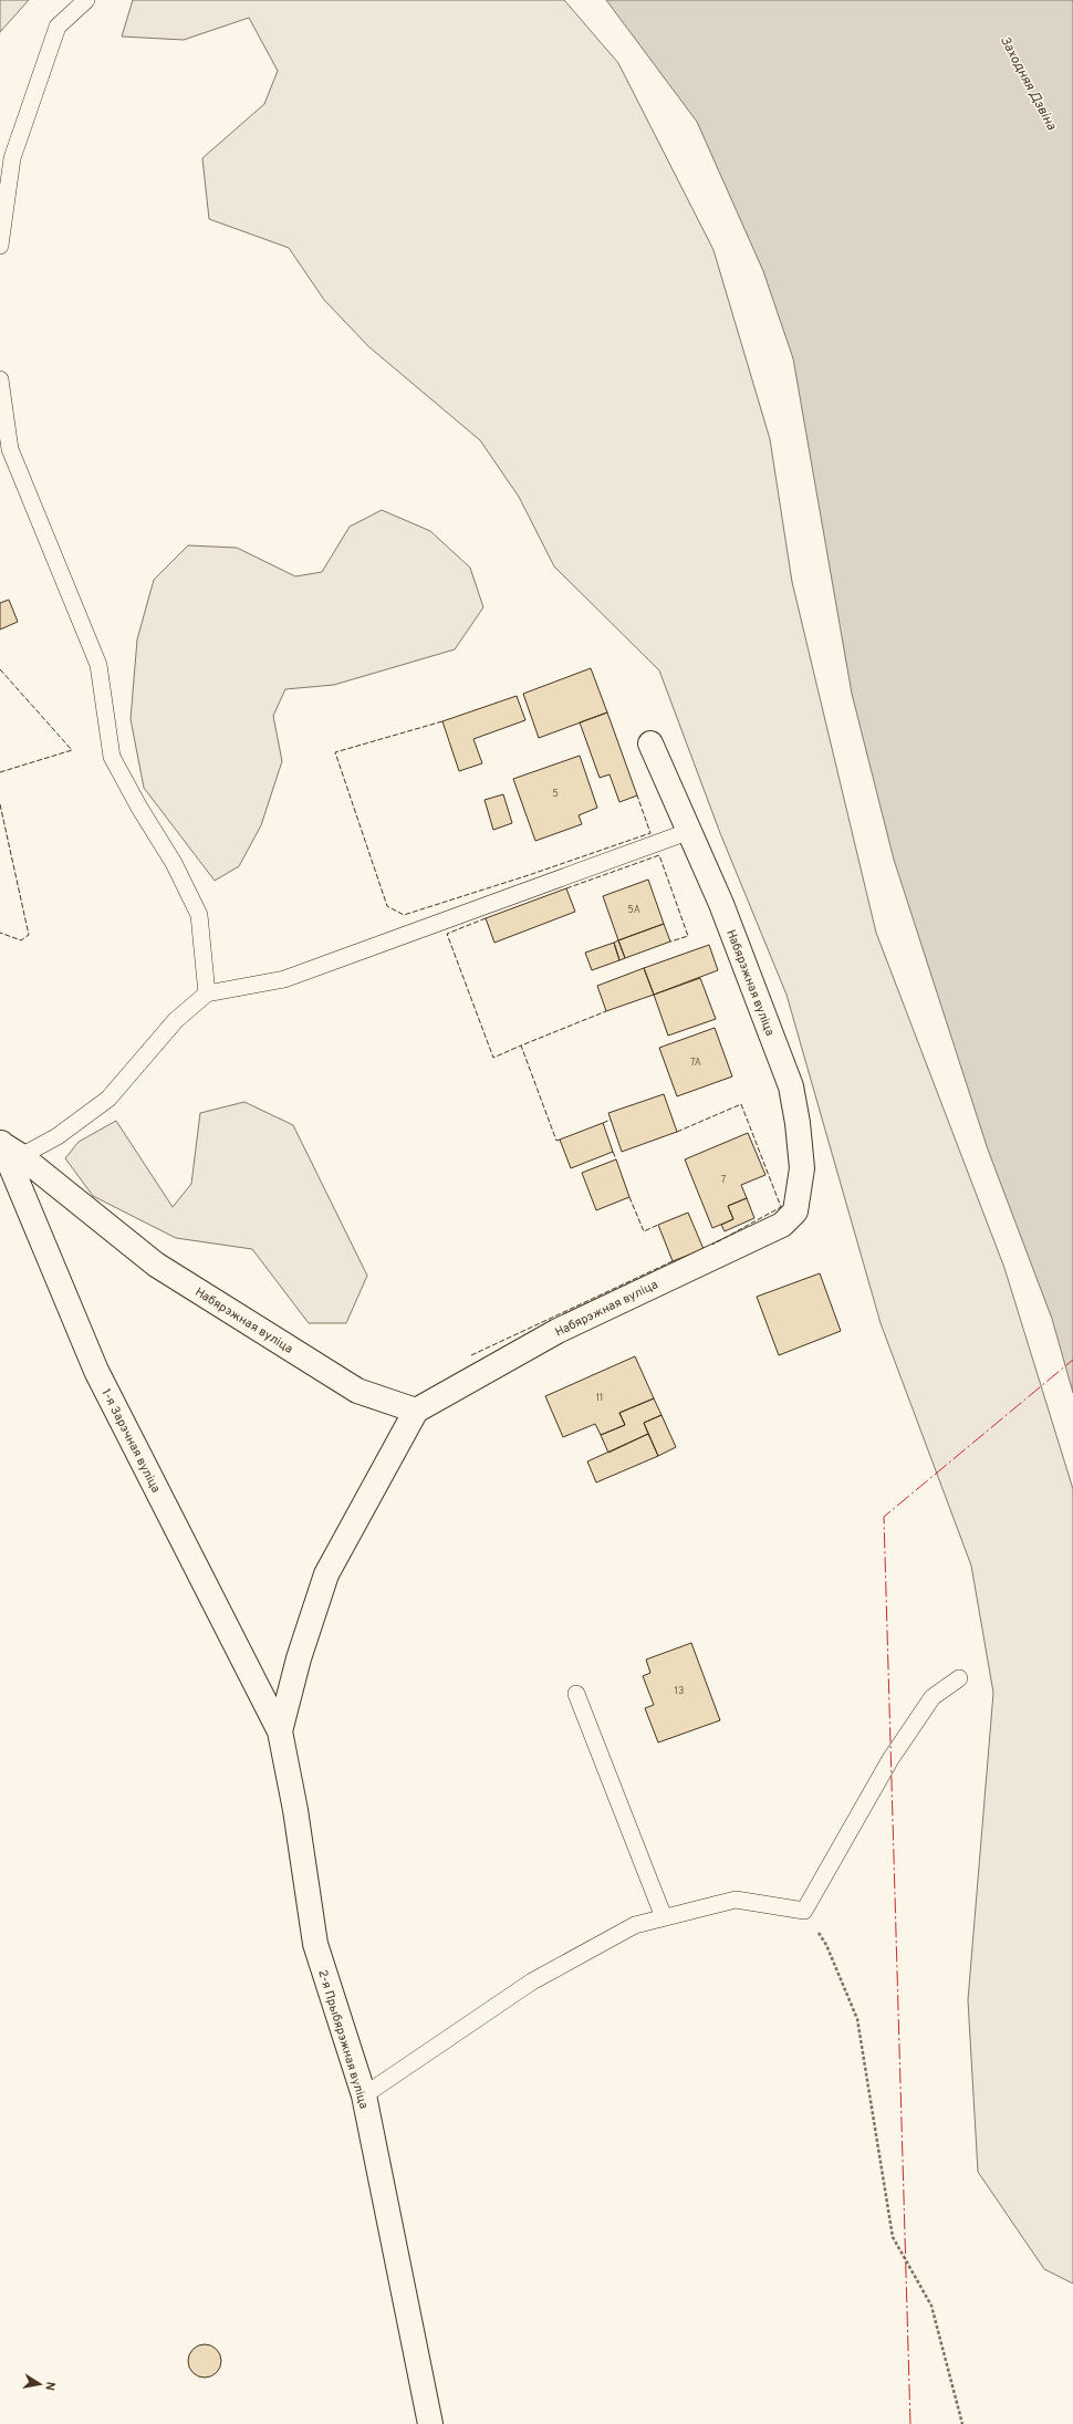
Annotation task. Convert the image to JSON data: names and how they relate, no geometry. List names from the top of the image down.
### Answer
{
  "streets": {
    "street": ["Набярэжная вуліца", "1-я Зарэчная вуліца", "2-я Прыбярэжная вуліца"]
  },
  "crossings": [
    ["Набярэжная вуліца", "1-я Зарэчная вуліца"],
    ["1-я Зарэчная вуліца", "2-я Прыбярэжная вуліца"]
  ],
  "water": ["Заходняя Дзвіна"],
  "house_numbers": [
    "5",
    "5А",
    "7А",
    "7",
    "11",
    "13"
  ],
  "north": "right"
}
